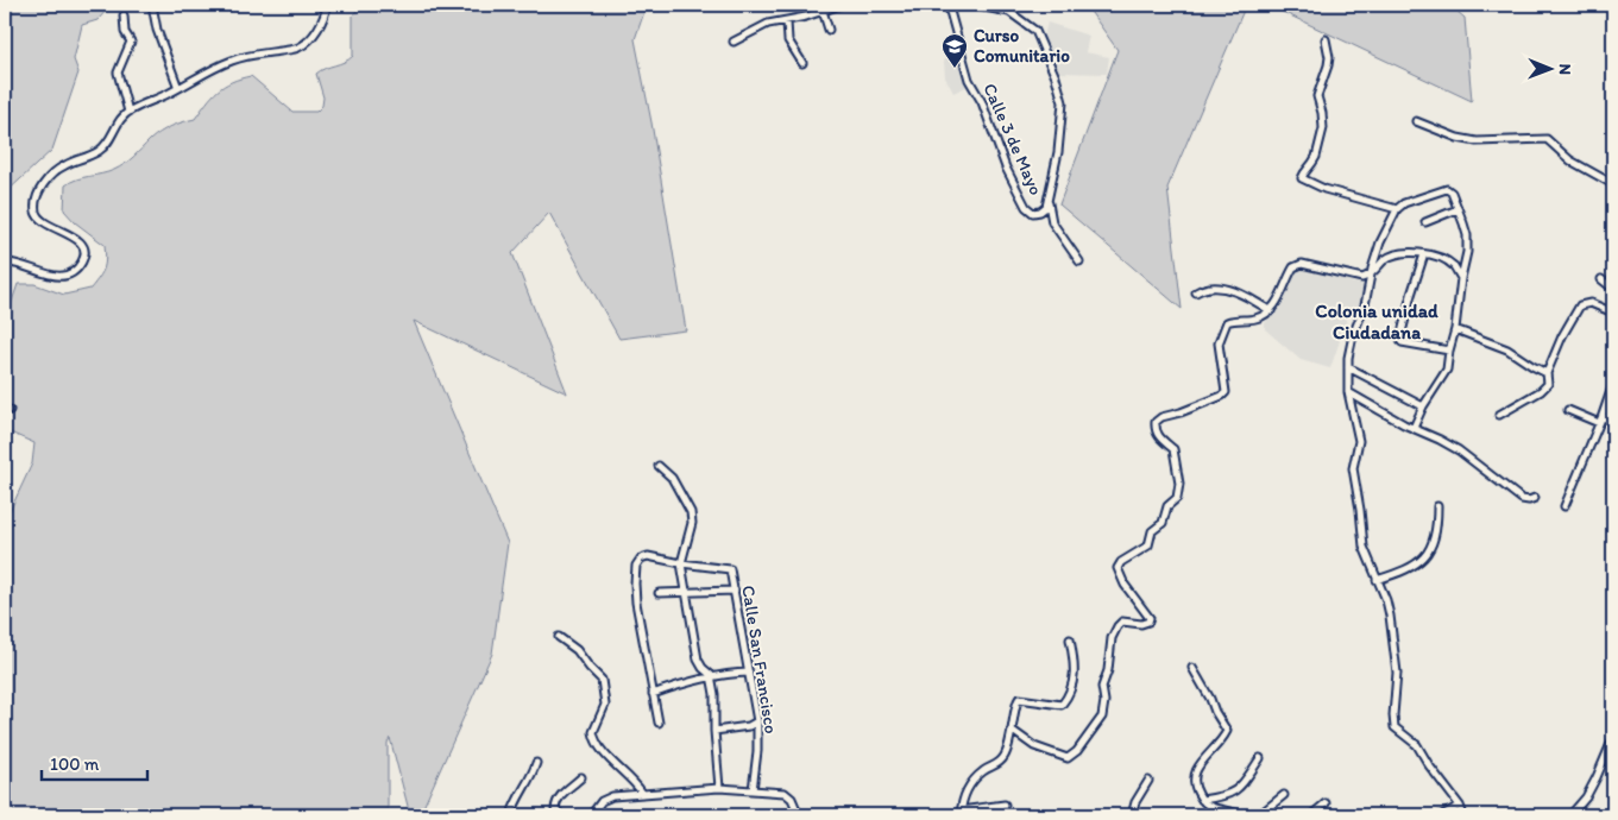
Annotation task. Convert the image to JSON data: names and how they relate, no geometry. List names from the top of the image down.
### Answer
{
  "streets": {
    "street": ["Calle 3 de Mayo", "Calle San Francisco"]
  },
  "districts": ["Colonia unidad Ciudadana"],
  "places": {
    "school or university": ["Curso Comunitario"]
  },
  "scale_bar": "100 m",
  "north": "right"
}
